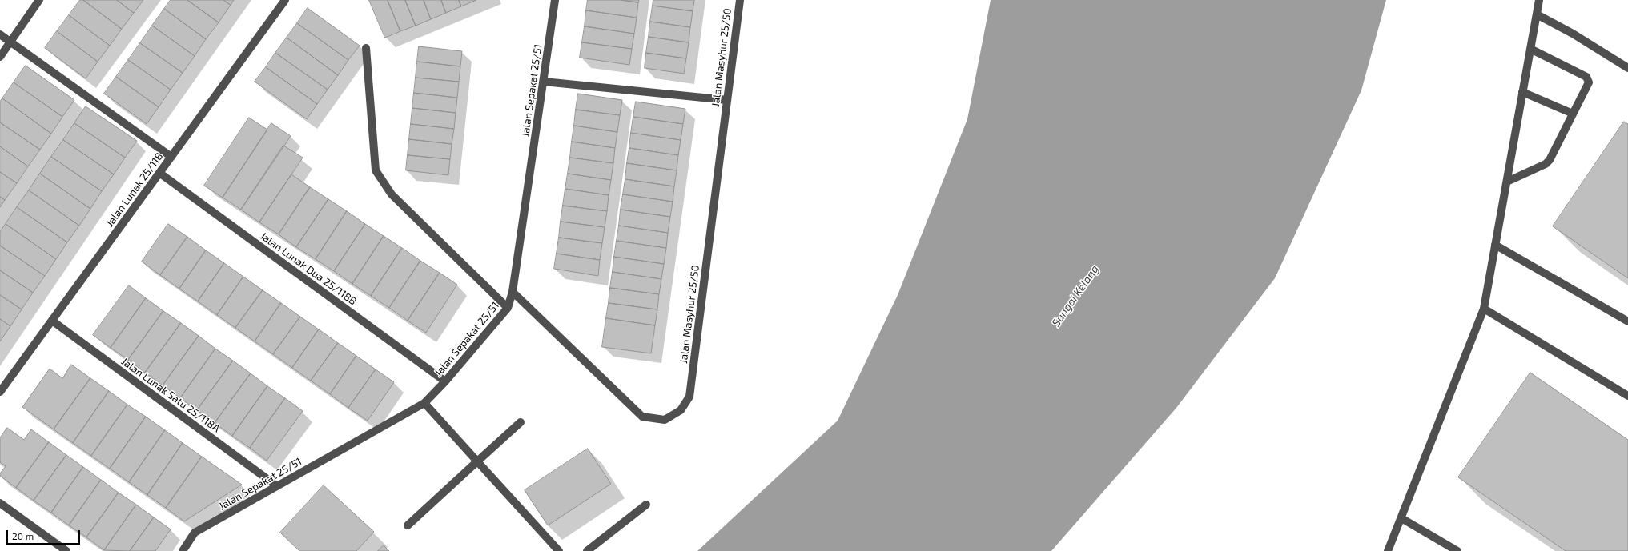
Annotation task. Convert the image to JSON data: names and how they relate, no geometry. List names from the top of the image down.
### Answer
{
  "streets": {
    "street": [
      "Jalan Masyhur 25/50",
      "Jalan Sepakat 25/51",
      "Jalan Lunak 25/118",
      "Jalan Lunak Dua 25/118B",
      "Jalan Lunak Satu 25/118A"
    ]
  },
  "crossings": [
    ["Jalan Masyhur 25/50", "Jalan Sepakat 25/51"],
    ["Jalan Sepakat 25/51", "Jalan Lunak Dua 25/118B"],
    ["Jalan Sepakat 25/51", "Jalan Lunak Satu 25/118A"],
    ["Jalan Lunak 25/118", "Jalan Lunak Dua 25/118B"],
    ["Jalan Lunak 25/118", "Jalan Lunak Satu 25/118A"]
  ],
  "water": ["Sungai Kelang"],
  "scale_bar": "20 m"
}
